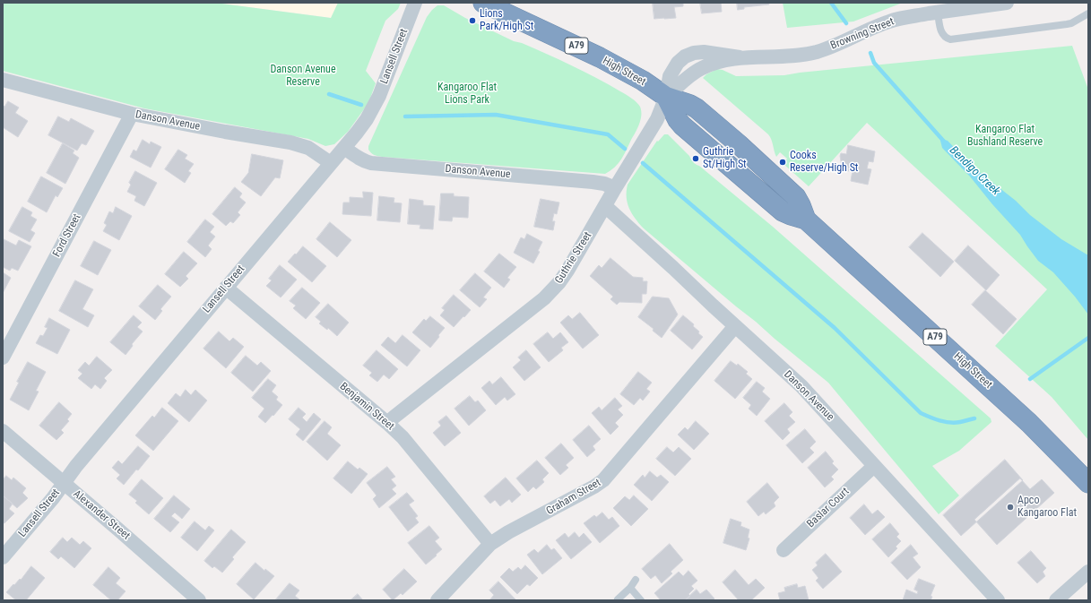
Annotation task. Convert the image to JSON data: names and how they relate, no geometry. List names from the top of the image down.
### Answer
{
  "streets": {
    "highway": ["A79", "High Street"],
    "street": [
      "Browning Street",
      "Lansell Street",
      "Danson Avenue",
      "Ford Street",
      "Guthrie Street",
      "Benjamin Street",
      "Graham Street",
      "Baslar Court",
      "Alexander Street"
    ]
  },
  "crossings": [
    ["Browning Street", "High Street"],
    ["Browning Street", "Guthrie Street"],
    ["Lansell Street", "Danson Avenue"],
    ["Lansell Street", "Benjamin Street"],
    ["Lansell Street", "Alexander Street"],
    ["High Street", "Guthrie Street"],
    ["Danson Avenue", "Ford Street"],
    ["Danson Avenue", "Guthrie Street"],
    ["Danson Avenue", "Graham Street"],
    ["Danson Avenue", "Baslar Court"],
    ["Guthrie Street", "Benjamin Street"],
    ["Benjamin Street", "Graham Street"]
  ],
  "water": ["Bendigo Creek"],
  "parks": ["Danson Avenue Reserve", "Kangaroo Flat Lions Park", "Kangaroo Flat Bushland Reserve"],
  "places": [
    "Lions Park/High St",
    "Guthrie St/High St",
    "Cooks Reserve/High St",
    "Apco Kangaroo Flat"
  ]
}
